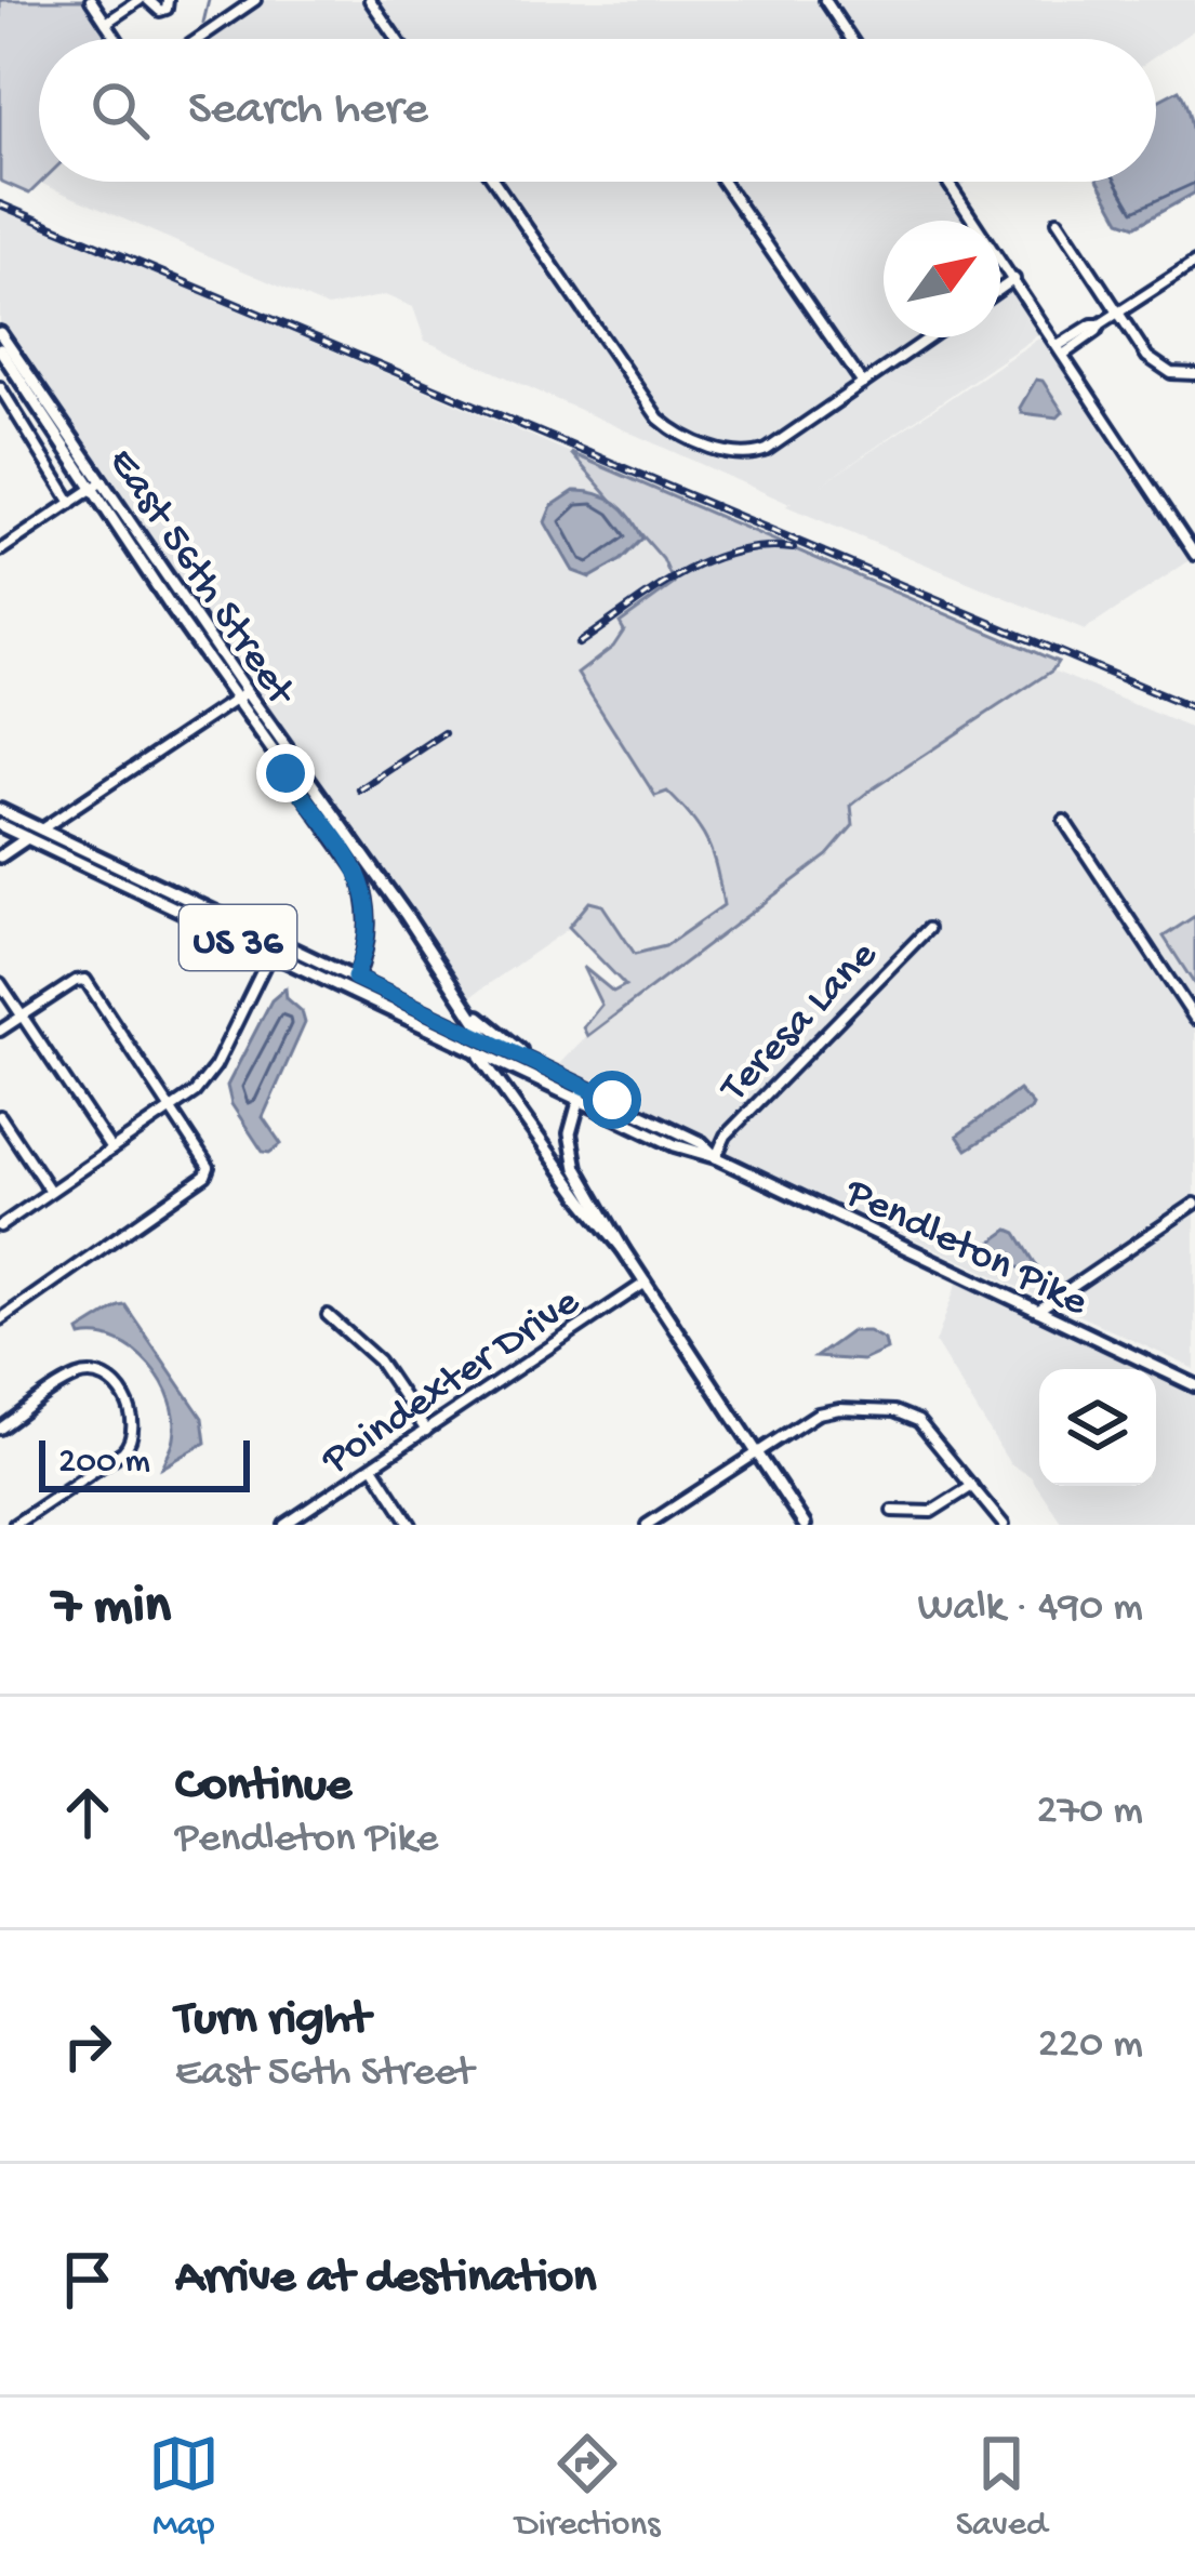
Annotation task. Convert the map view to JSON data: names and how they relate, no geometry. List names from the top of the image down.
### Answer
{
  "streets": {
    "main road": ["East 56th Street", "US 36", "Pendleton Pike"],
    "street": ["Teresa Lane", "Poindexter Drive"]
  },
  "crossings": [
    ["East 56th Street", "Pendleton Pike"],
    ["Teresa Lane", "Pendleton Pike"]
  ],
  "scale_bar": "200 m",
  "north": "top right",
  "page": {
    "search": "Search here",
    "scale": "200 m",
    "heading": ["7 min", "Walk · 490 m"],
    "list": [
      ["Continue", "Pendleton Pike", "270 m"],
      ["Turn right", "East 56th Street", "220 m"],
      "Arrive at destination"
    ],
    "nav": ["Map", "Directions", "Saved"]
  }
}
